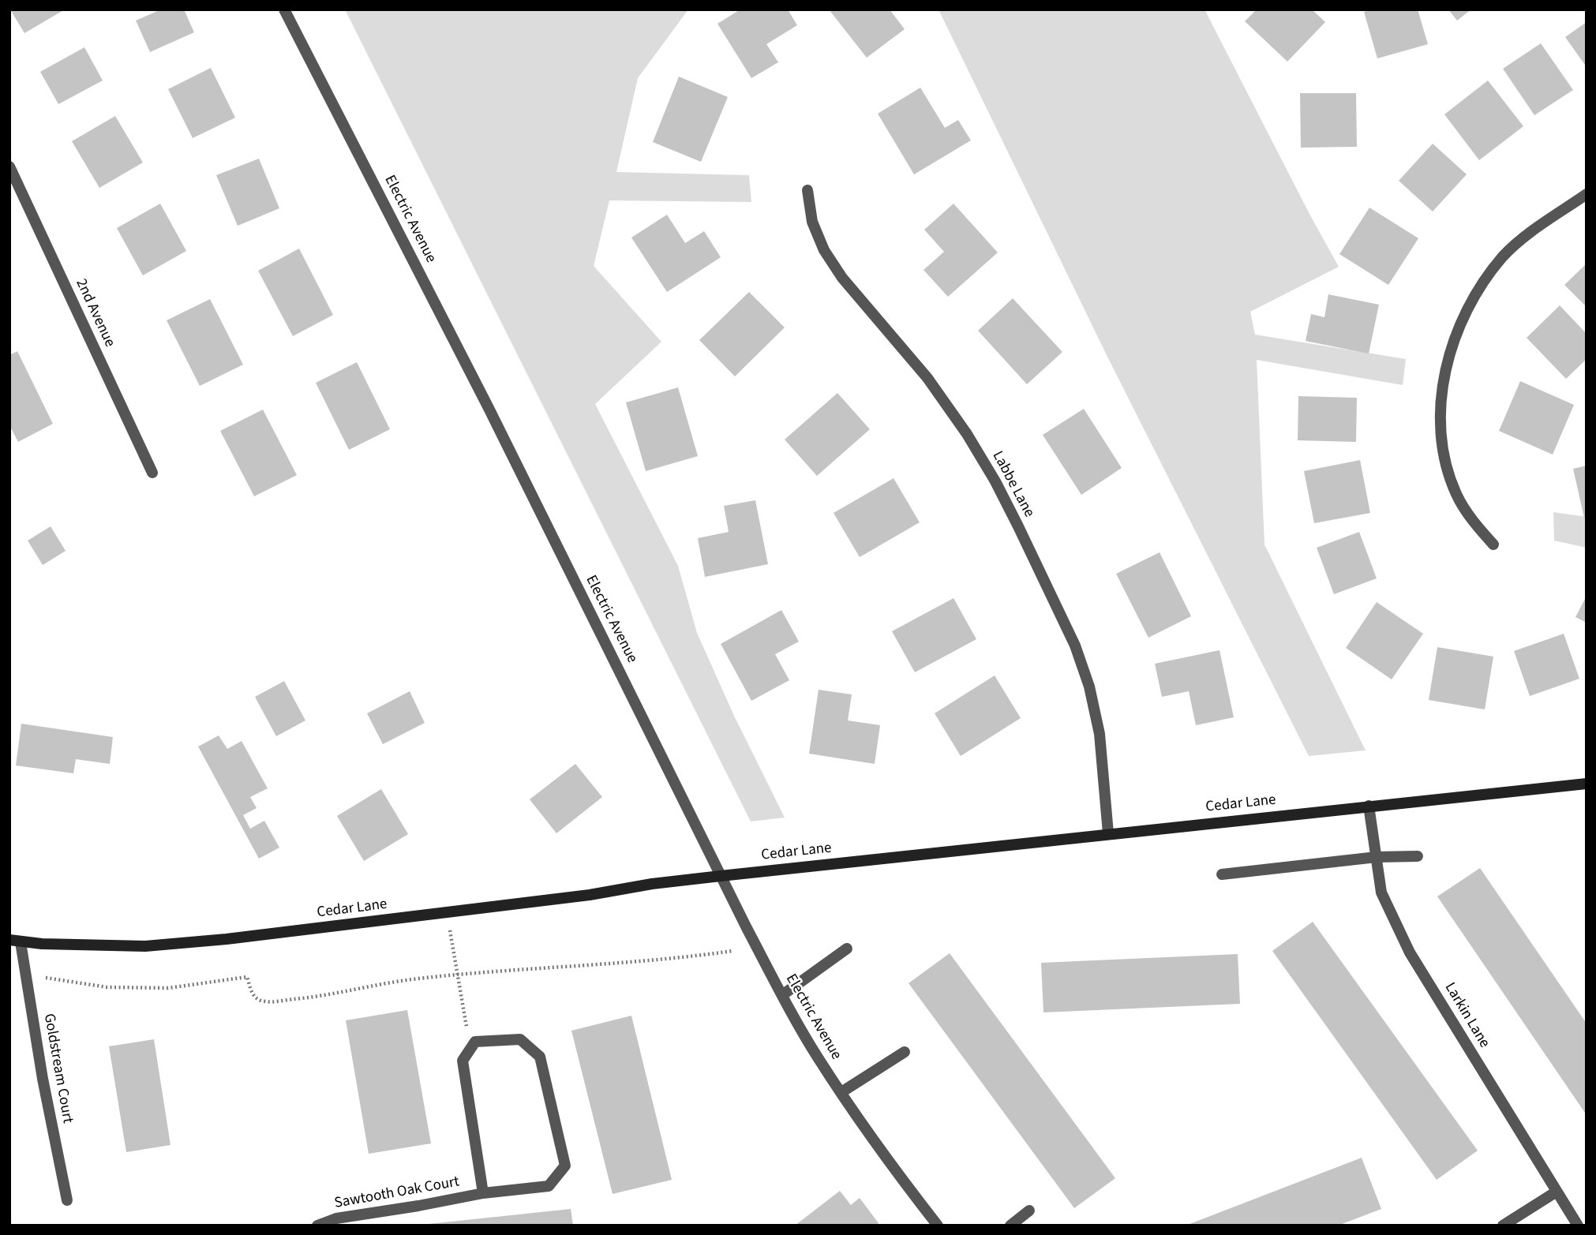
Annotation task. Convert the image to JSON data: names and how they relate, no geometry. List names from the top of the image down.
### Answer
{
  "streets": {
    "main road": ["Cedar Lane"],
    "street": [
      "Electric Avenue",
      "2nd Avenue",
      "Labbe Lane",
      "Larkin Lane",
      "Goldstream Court",
      "Sawtooth Oak Court"
    ]
  },
  "crossings": [
    ["Electric Avenue", "Cedar Lane"],
    ["Labbe Lane", "Cedar Lane"],
    ["Cedar Lane", "Larkin Lane"],
    ["Cedar Lane", "Goldstream Court"]
  ]
}
